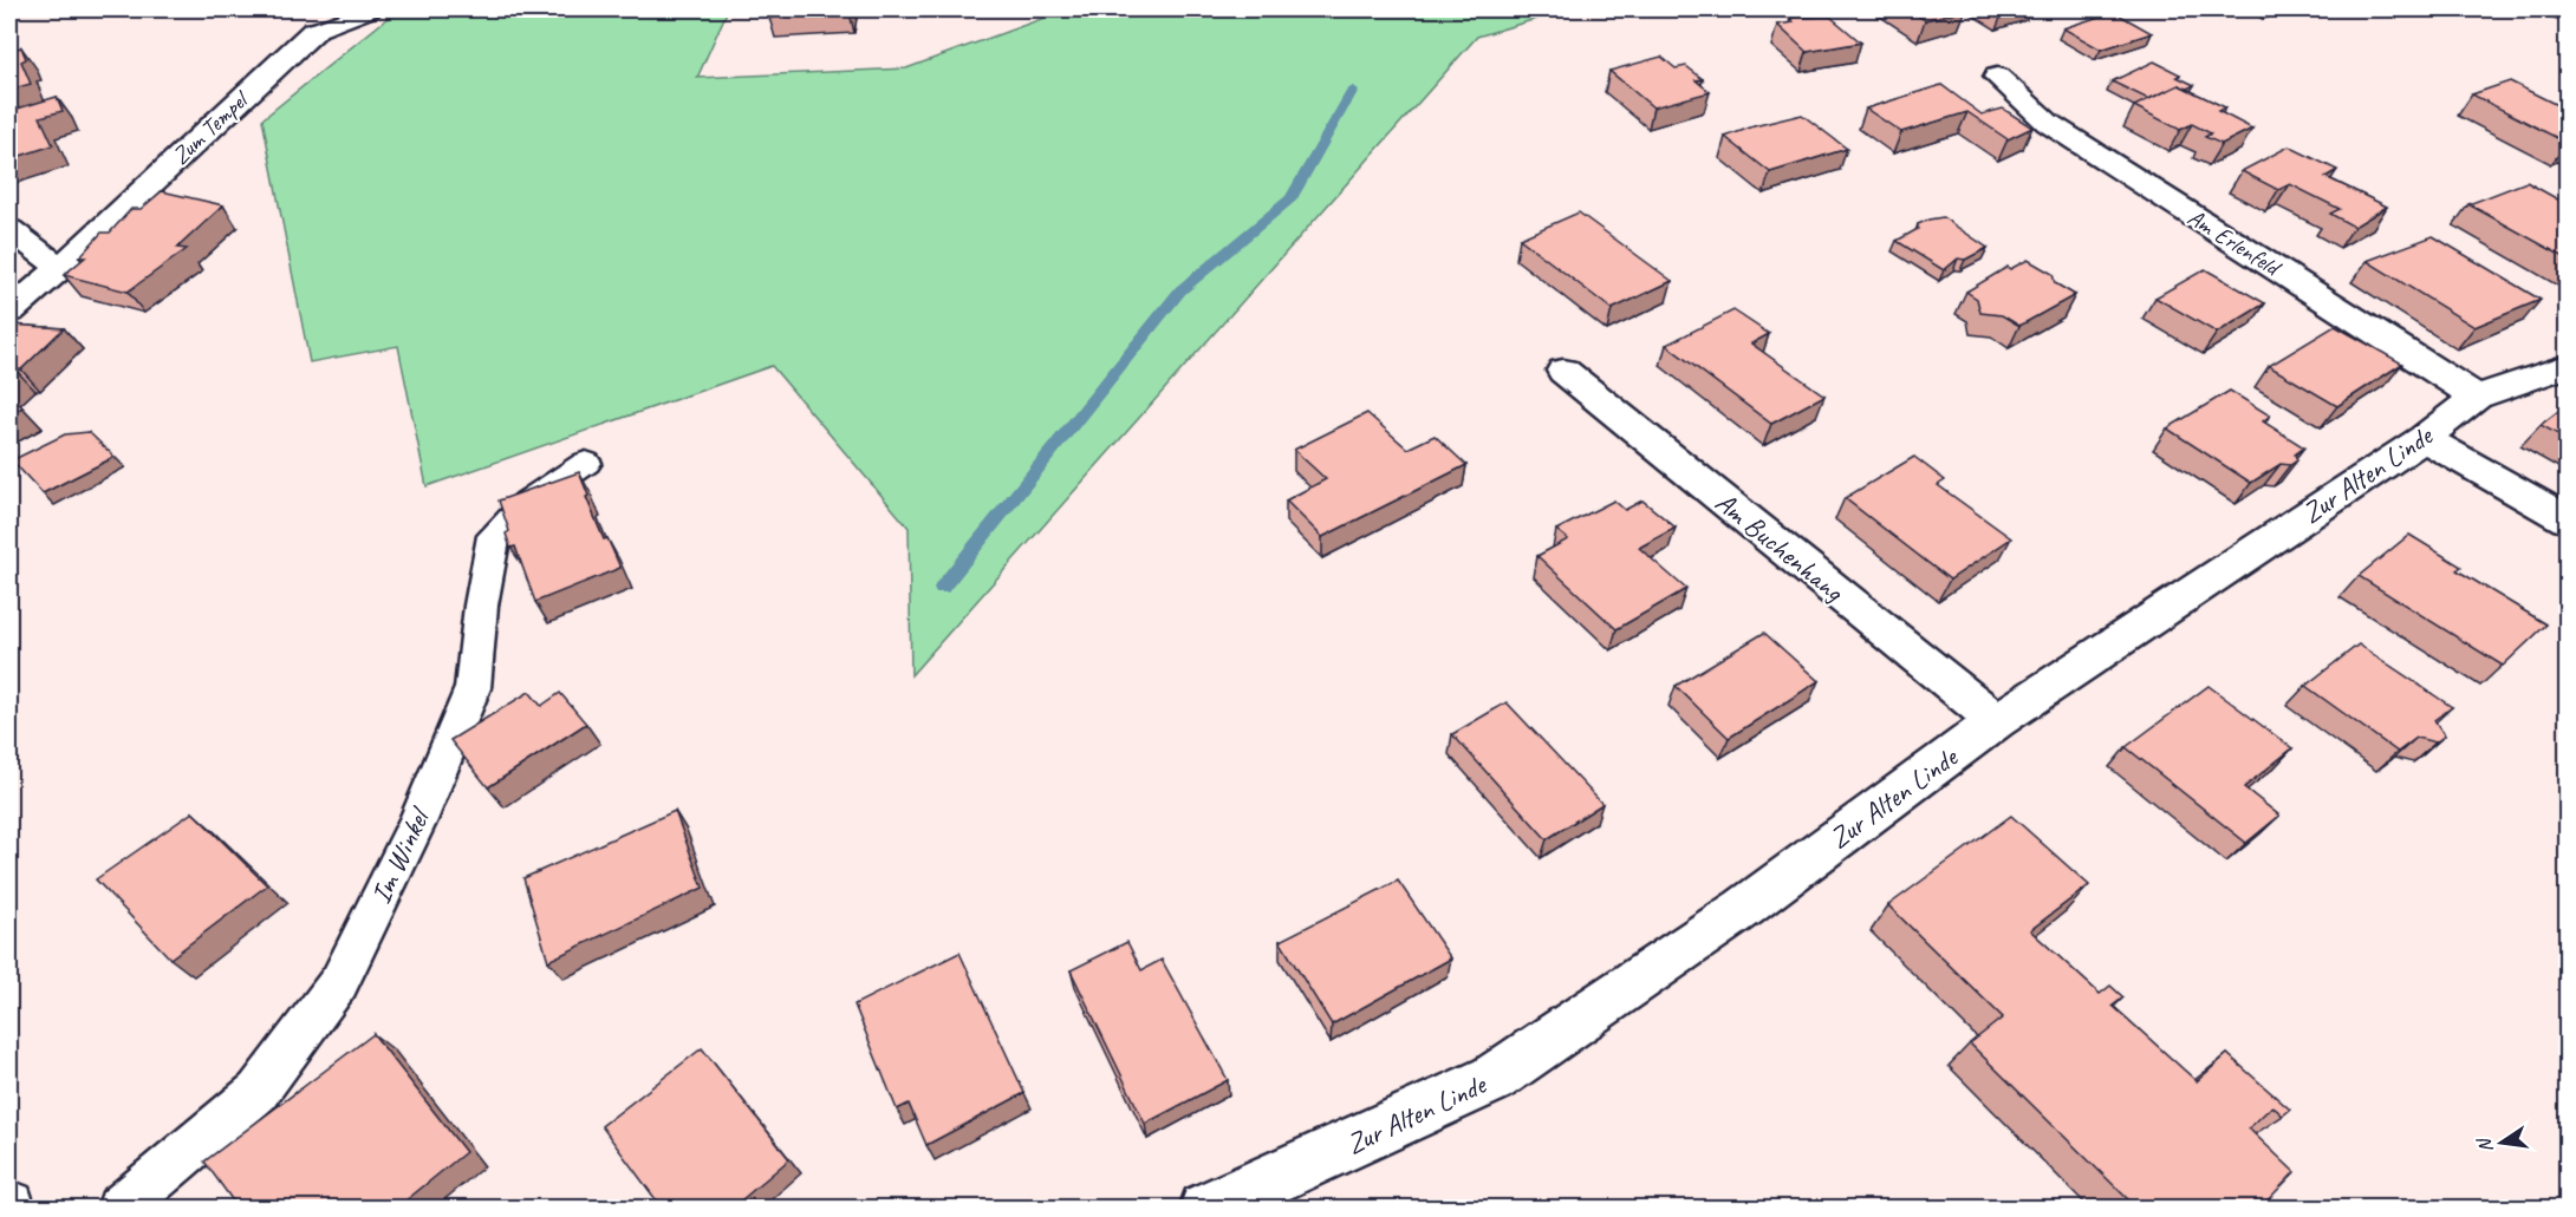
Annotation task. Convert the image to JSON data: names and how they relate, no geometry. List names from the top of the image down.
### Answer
{
  "streets": {
    "street": [
      "Zum Tempel",
      "Am Erlenfeld",
      "Zur Alten Linde",
      "Am Buchenhang"
    ],
    "lane": ["Im Winkel"]
  },
  "crossings": [
    ["Am Erlenfeld", "Zur Alten Linde"],
    ["Zur Alten Linde", "Am Buchenhang"]
  ],
  "north": "left"
}
